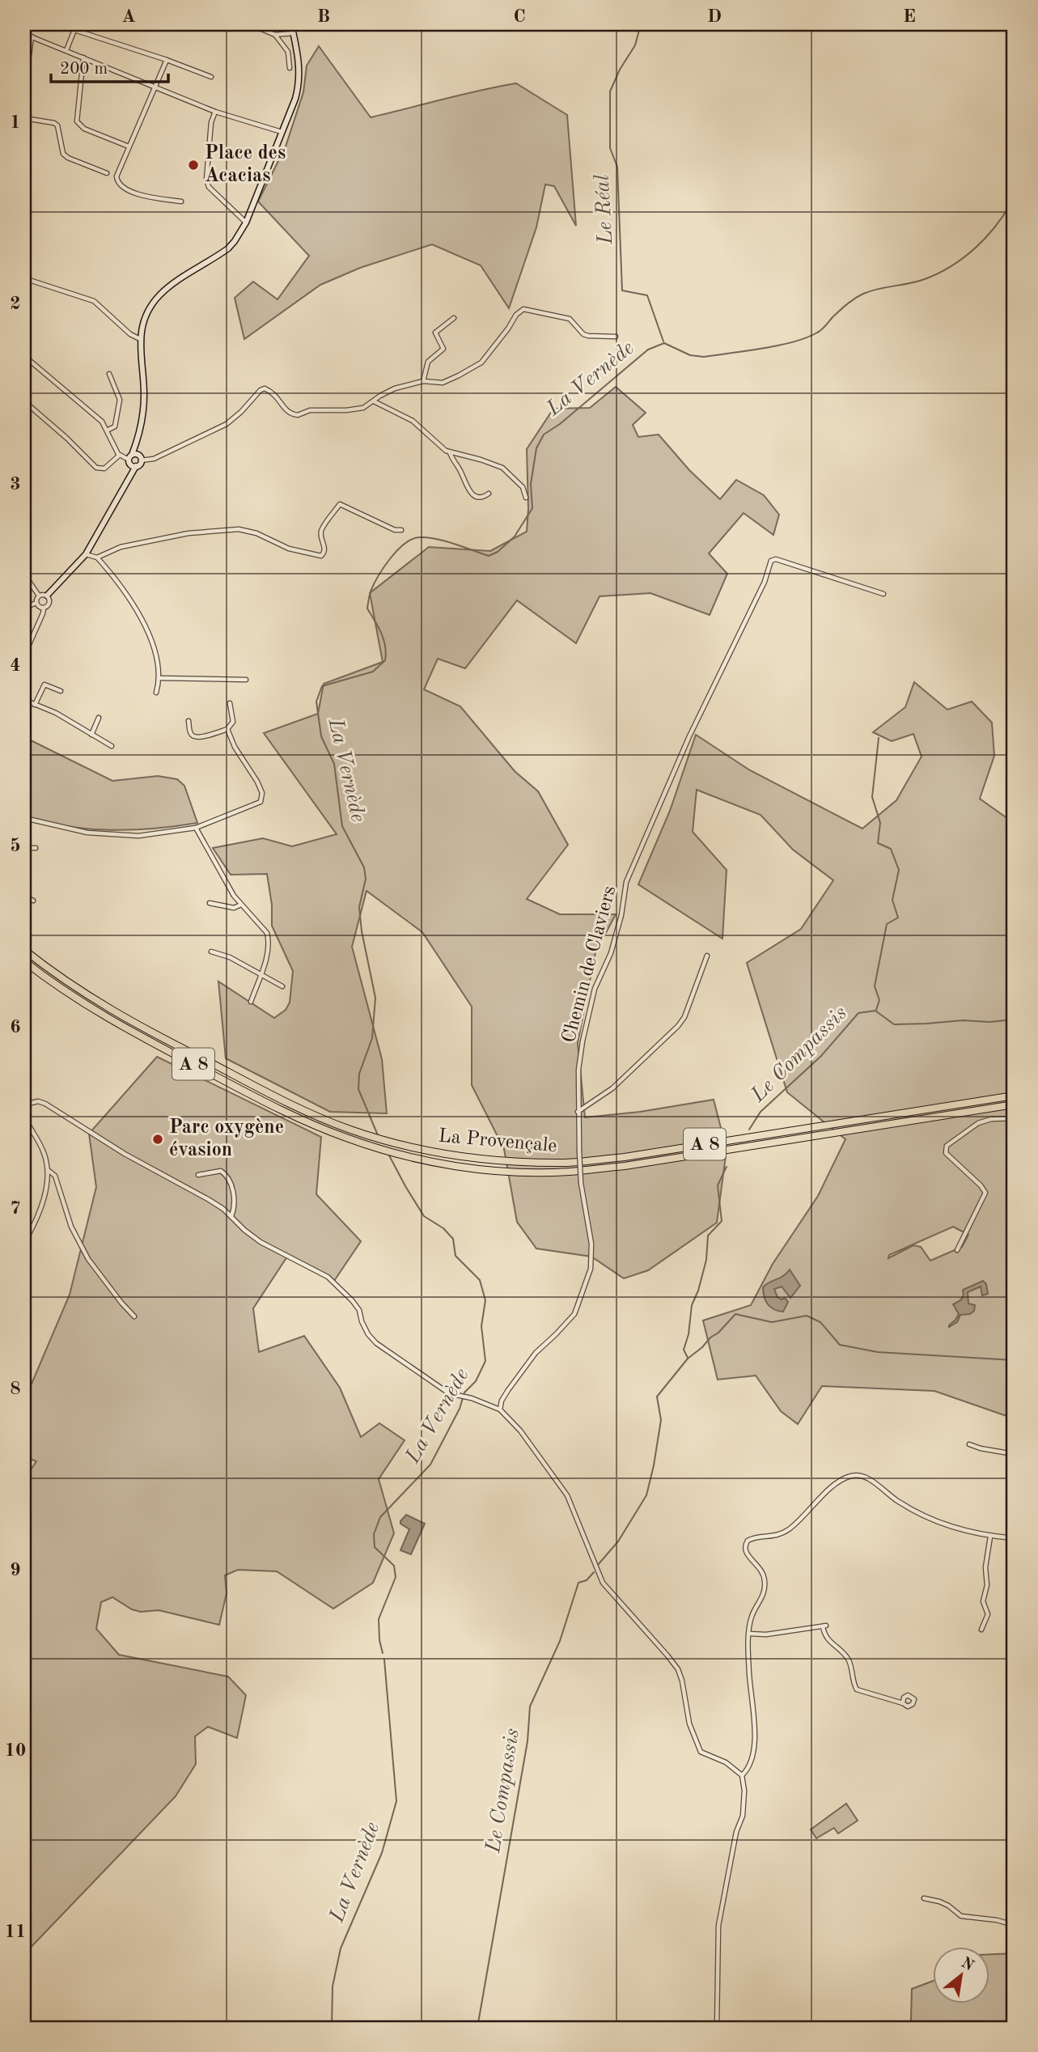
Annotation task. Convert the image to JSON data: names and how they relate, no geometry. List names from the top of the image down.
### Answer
{
  "streets": {
    "highway": ["A 8", "La Provençale"],
    "street": ["Chemin de Claviers"]
  },
  "water": ["Le Réal", "La Vernède", "Le Compassis"],
  "places": ["Place des Acacias", "Parc oxygène évasion"],
  "scale_bar": "200 m",
  "north": "top right",
  "grid": {
    "columns": [
      "A",
      "B",
      "C",
      "D",
      "E"
    ],
    "rows": [
      "1",
      "2",
      "3",
      "4",
      "5",
      "6",
      "7",
      "8",
      "9",
      "10",
      "11"
    ]
  }
}
